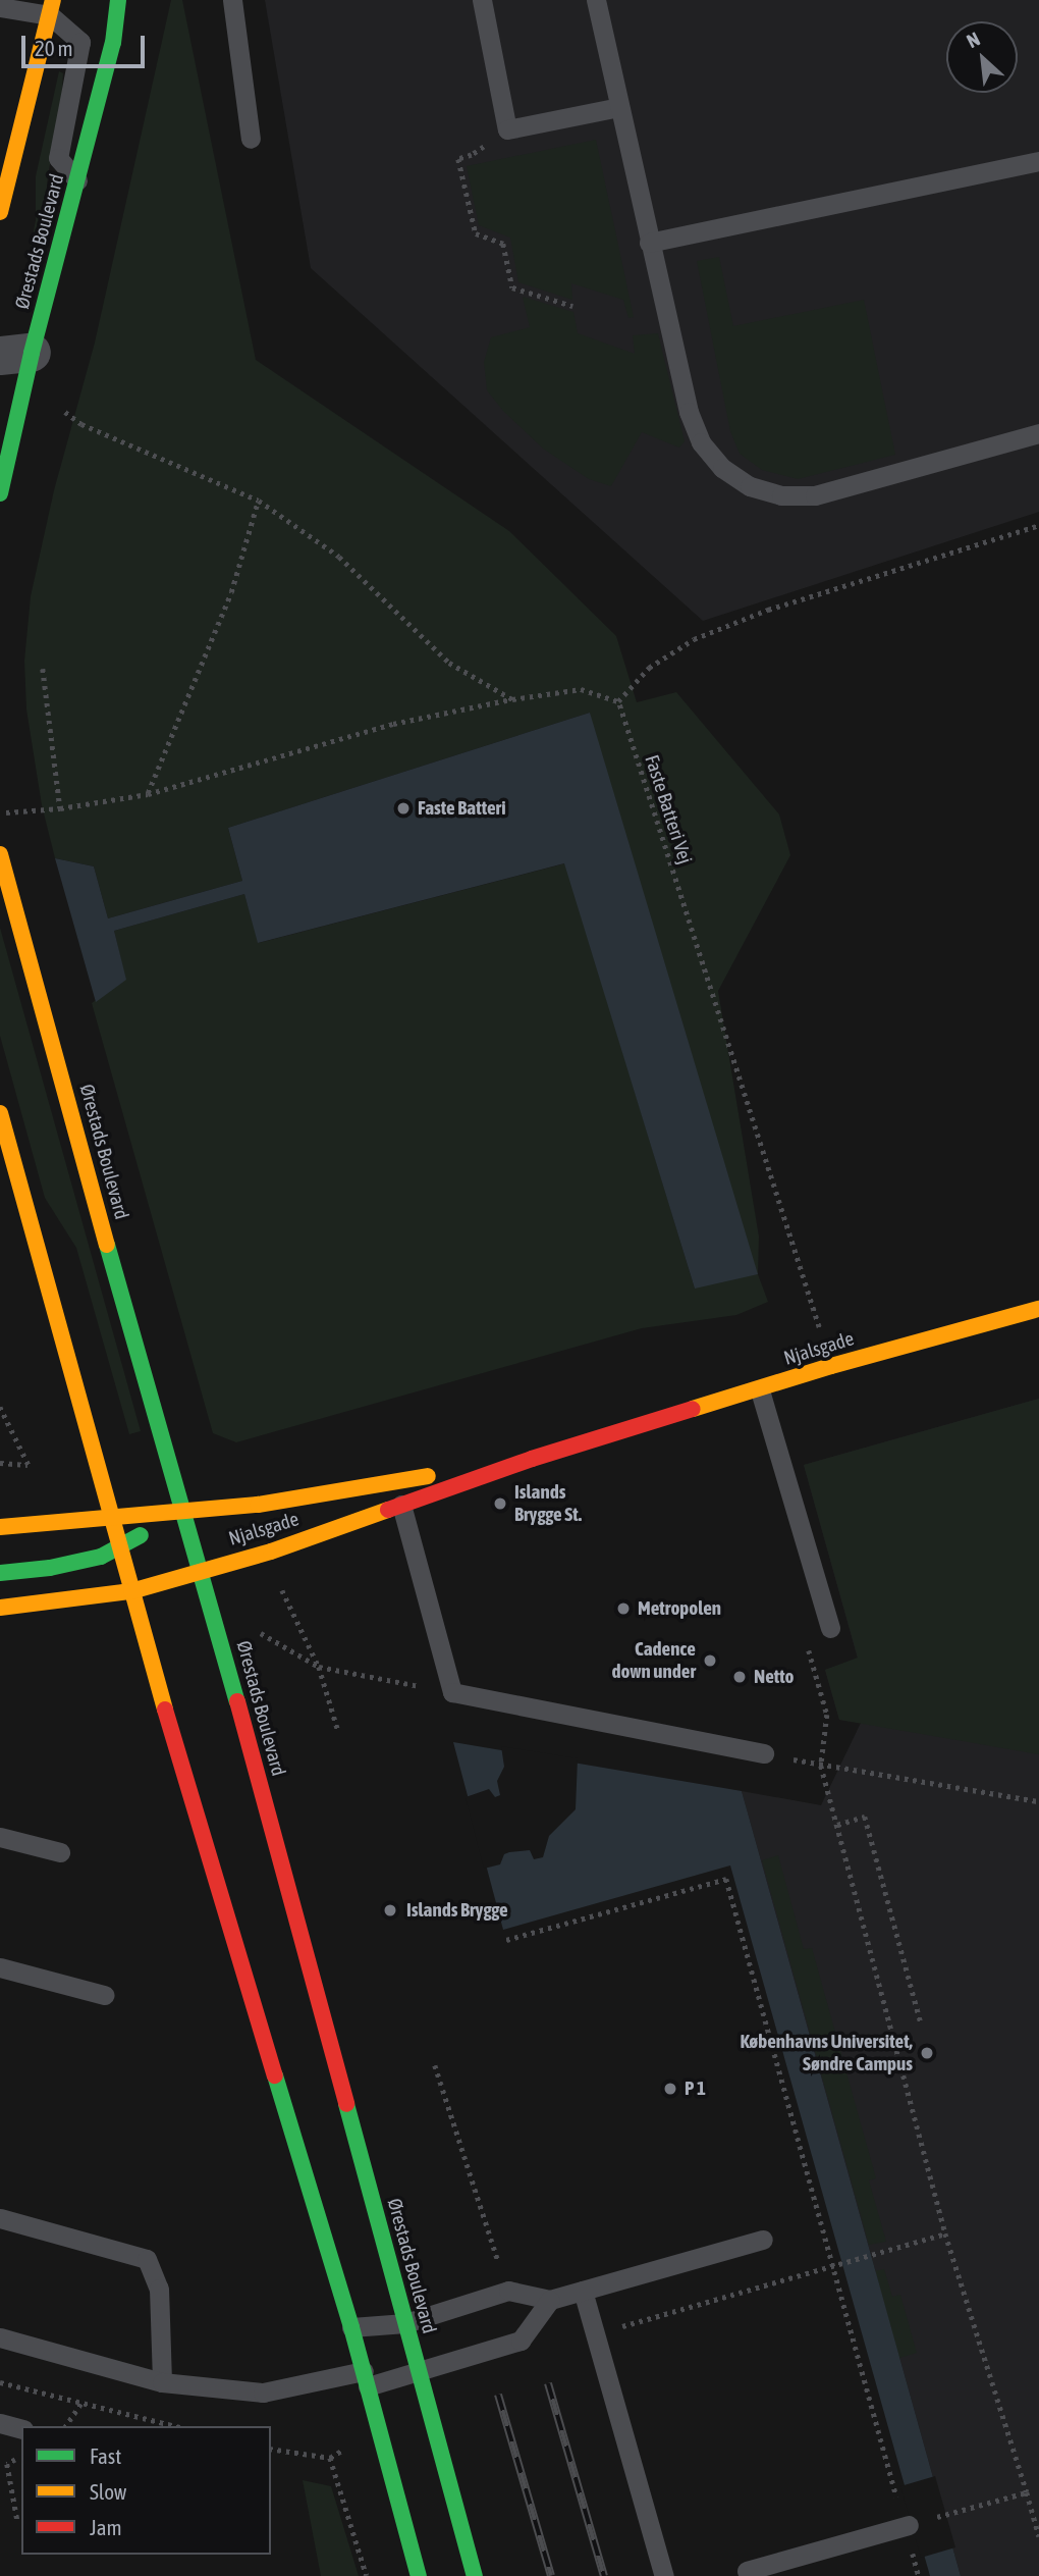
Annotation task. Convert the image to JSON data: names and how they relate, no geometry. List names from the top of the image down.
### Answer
{
  "streets": {
    "street": ["Ørestads Boulevard", "Njalsgade"],
    "path": ["Faste Batteri Vej"]
  },
  "crossings": [
    ["Ørestads Boulevard", "Njalsgade"],
    ["Faste Batteri Vej", "Njalsgade"]
  ],
  "places": [
    "Faste Batteri",
    "Islands Brygge St.",
    "Metropolen",
    "Cadence down under",
    "Netto",
    "Islands Brygge",
    "Københavns Universitet, Søndre Campus",
    "P 1"
  ],
  "legend": ["Fast", "Slow", "Jam"],
  "scale_bar": "20 m",
  "north": "top left"
}
